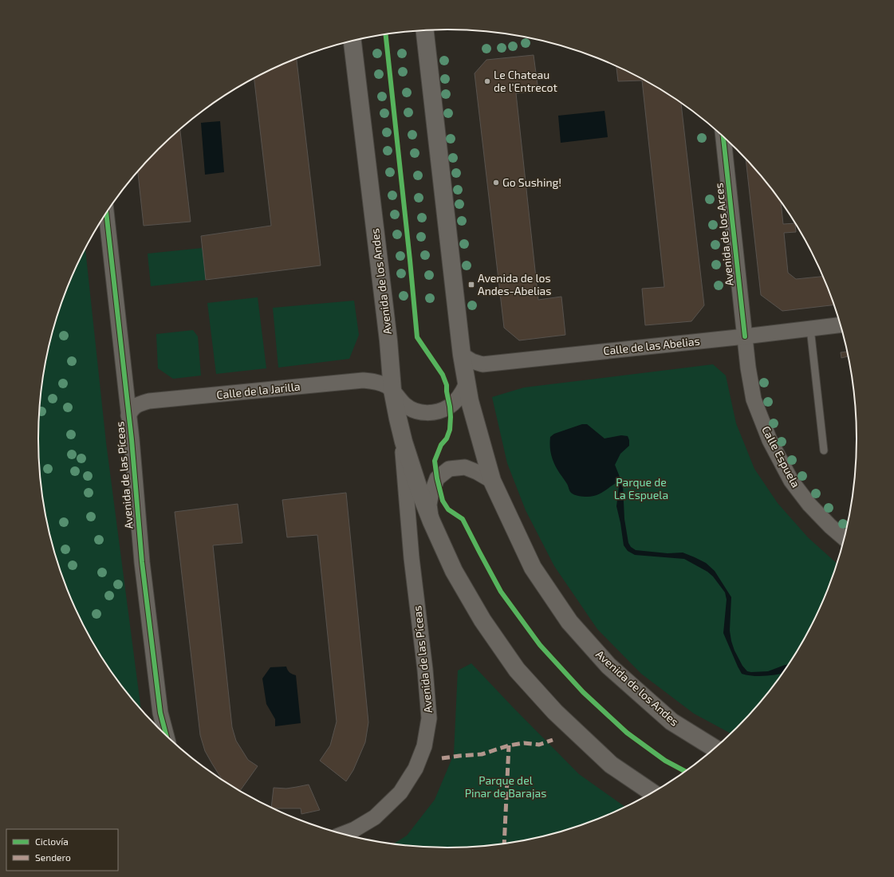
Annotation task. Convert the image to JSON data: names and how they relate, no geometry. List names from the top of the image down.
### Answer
{
  "streets": {
    "main road": ["Avenida de los Andes"],
    "street": [
      "Avenida de los Arces",
      "Calle de las Abelias",
      "Calle de la Jarilla",
      "Calle Espuela",
      "Avenida de las Píceas"
    ]
  },
  "crossings": [
    ["Avenida de los Arces", "Calle de las Abelias"],
    ["Avenida de los Arces", "Calle Espuela"],
    ["Avenida de los Andes", "Calle de las Abelias"],
    ["Avenida de los Andes", "Calle de la Jarilla"],
    ["Avenida de los Andes", "Avenida de las Píceas"],
    ["Calle de las Abelias", "Calle Espuela"],
    ["Calle de la Jarilla", "Avenida de las Píceas"]
  ],
  "parks": ["Parque de La Espuela", "Parque del Pinar de Barajas"],
  "places": {
    "other": ["Le Chateau de l'Entrecot", "Go Sushing!"],
    "transit": ["Avenida de los Andes-Abelias"]
  },
  "legend": ["Ciclovía", "Sendero"]
}
